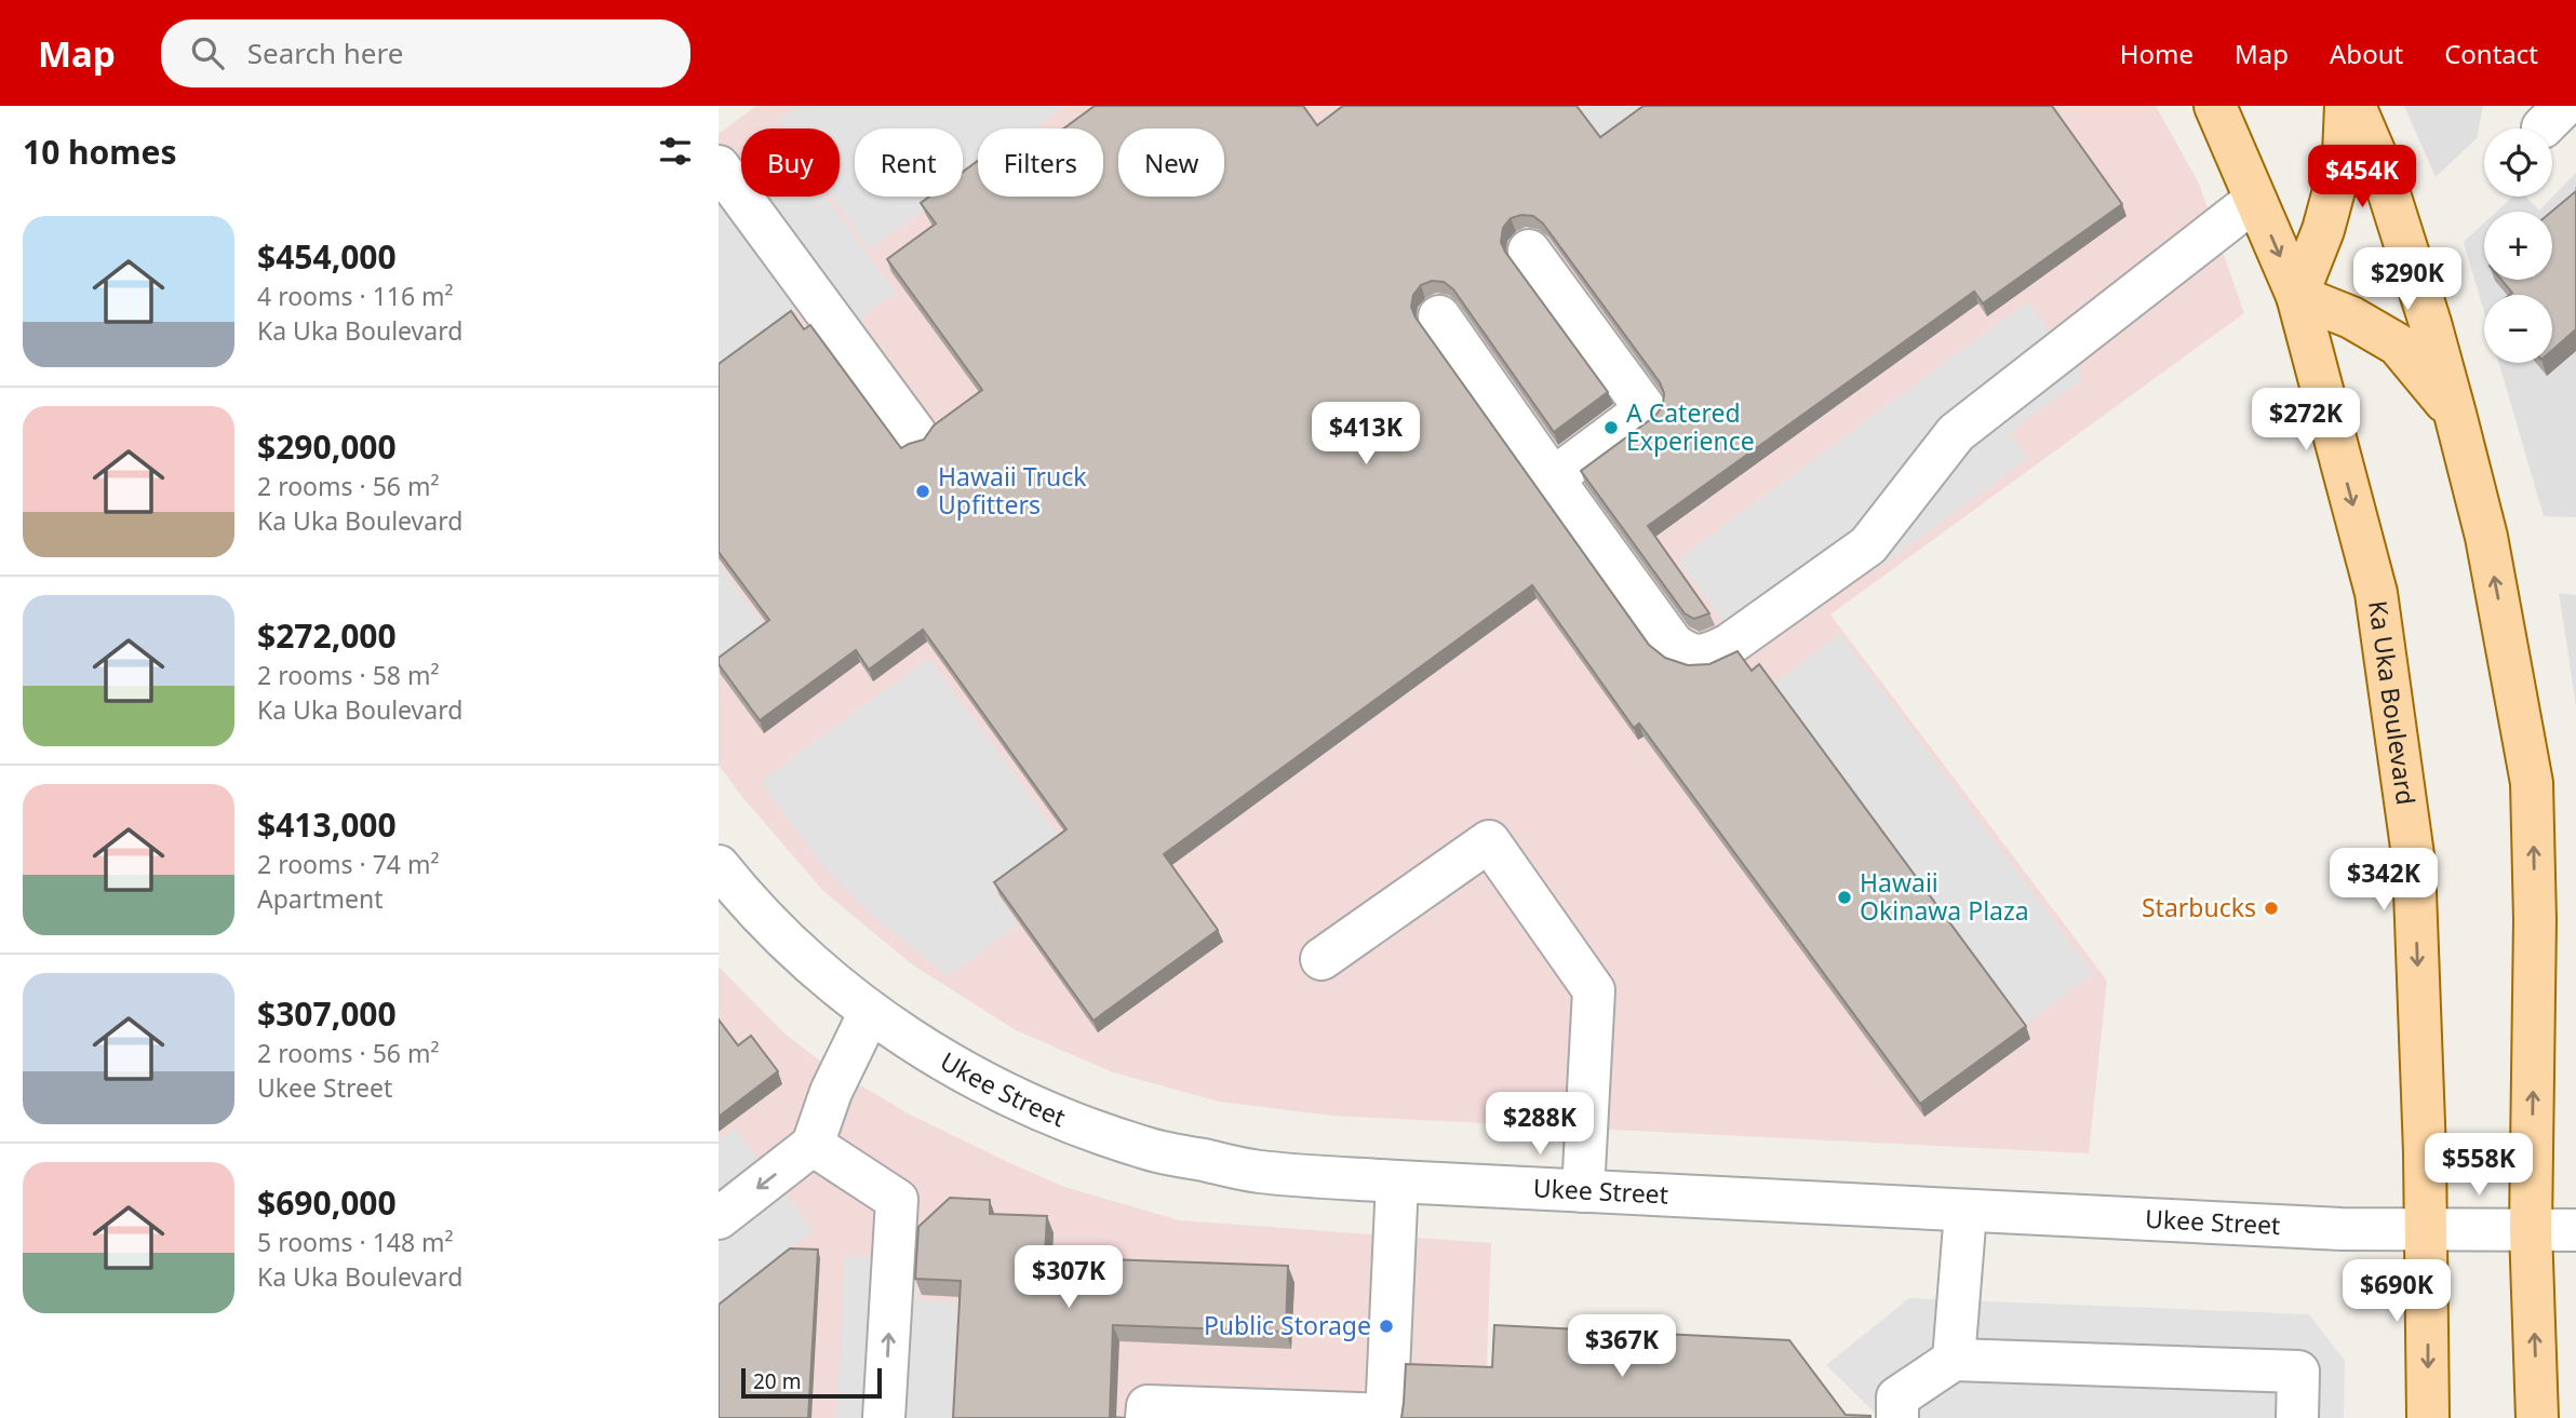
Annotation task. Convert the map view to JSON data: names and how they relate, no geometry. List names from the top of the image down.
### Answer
{
  "streets": {
    "main road": ["Ka Uka Boulevard"],
    "street": ["Ukee Street"]
  },
  "crossings": [
    ["Ka Uka Boulevard", "Ukee Street"]
  ],
  "places": [
    "A Catered Experience",
    "Hawaii Truck Upfitters",
    "Hawaii Okinawa Plaza",
    "Starbucks",
    "Public Storage"
  ],
  "scale_bar": "20 m",
  "page": {
    "header": "Map",
    "search": "Search here",
    "nav": [
      "Home",
      "Map",
      "About",
      "Contact"
    ],
    "heading": "10 homes",
    "map_buttons": ["+", "−"],
    "chip": [
      "Buy",
      "Rent",
      "Filters",
      "New"
    ],
    "price": [
      "$454K",
      "$290K",
      "$272K",
      "$413K",
      "$342K",
      "$288K",
      "$558K",
      "$307K",
      "$690K",
      "$367K"
    ],
    "list": [
      {
        "name": "$454,000",
        "note": "4 rooms · 116 m² · Ka Uka Boulevard"
      },
      {
        "name": "$290,000",
        "note": "2 rooms · 56 m² · Ka Uka Boulevard"
      },
      {
        "name": "$272,000",
        "note": "2 rooms · 58 m² · Ka Uka Boulevard"
      },
      {
        "name": "$413,000",
        "note": "2 rooms · 74 m² · Apartment"
      },
      {
        "name": "$307,000",
        "note": "2 rooms · 56 m² · Ukee Street"
      },
      {
        "name": "$690,000",
        "note": "5 rooms · 148 m² · Ka Uka Boulevard"
      }
    ],
    "scale": "20 m"
  }
}
